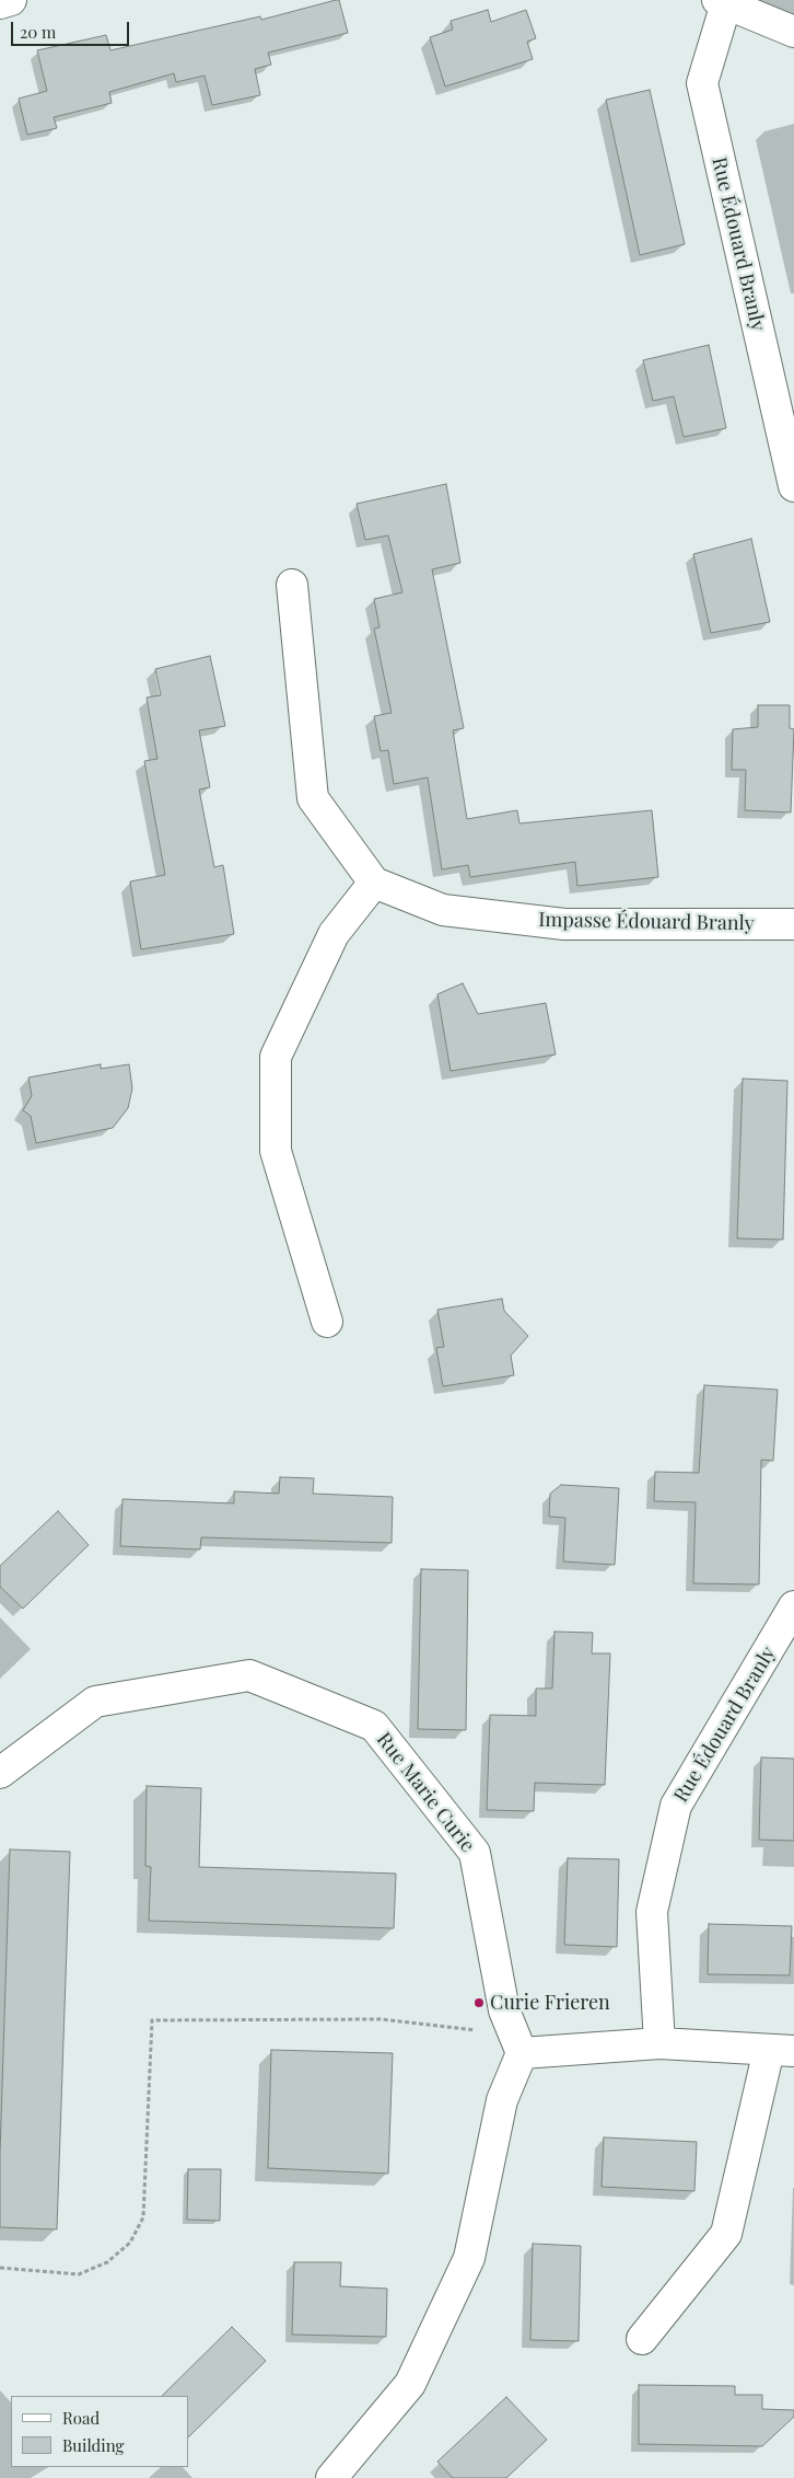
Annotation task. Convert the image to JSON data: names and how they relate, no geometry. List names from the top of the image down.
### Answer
{
  "streets": {
    "street": ["Rue Édouard Branly", "Impasse Édouard Branly", "Rue Marie Curie"]
  },
  "places": ["Curie Frieren"],
  "legend": ["Road", "Building"],
  "scale_bar": "20 m"
}
